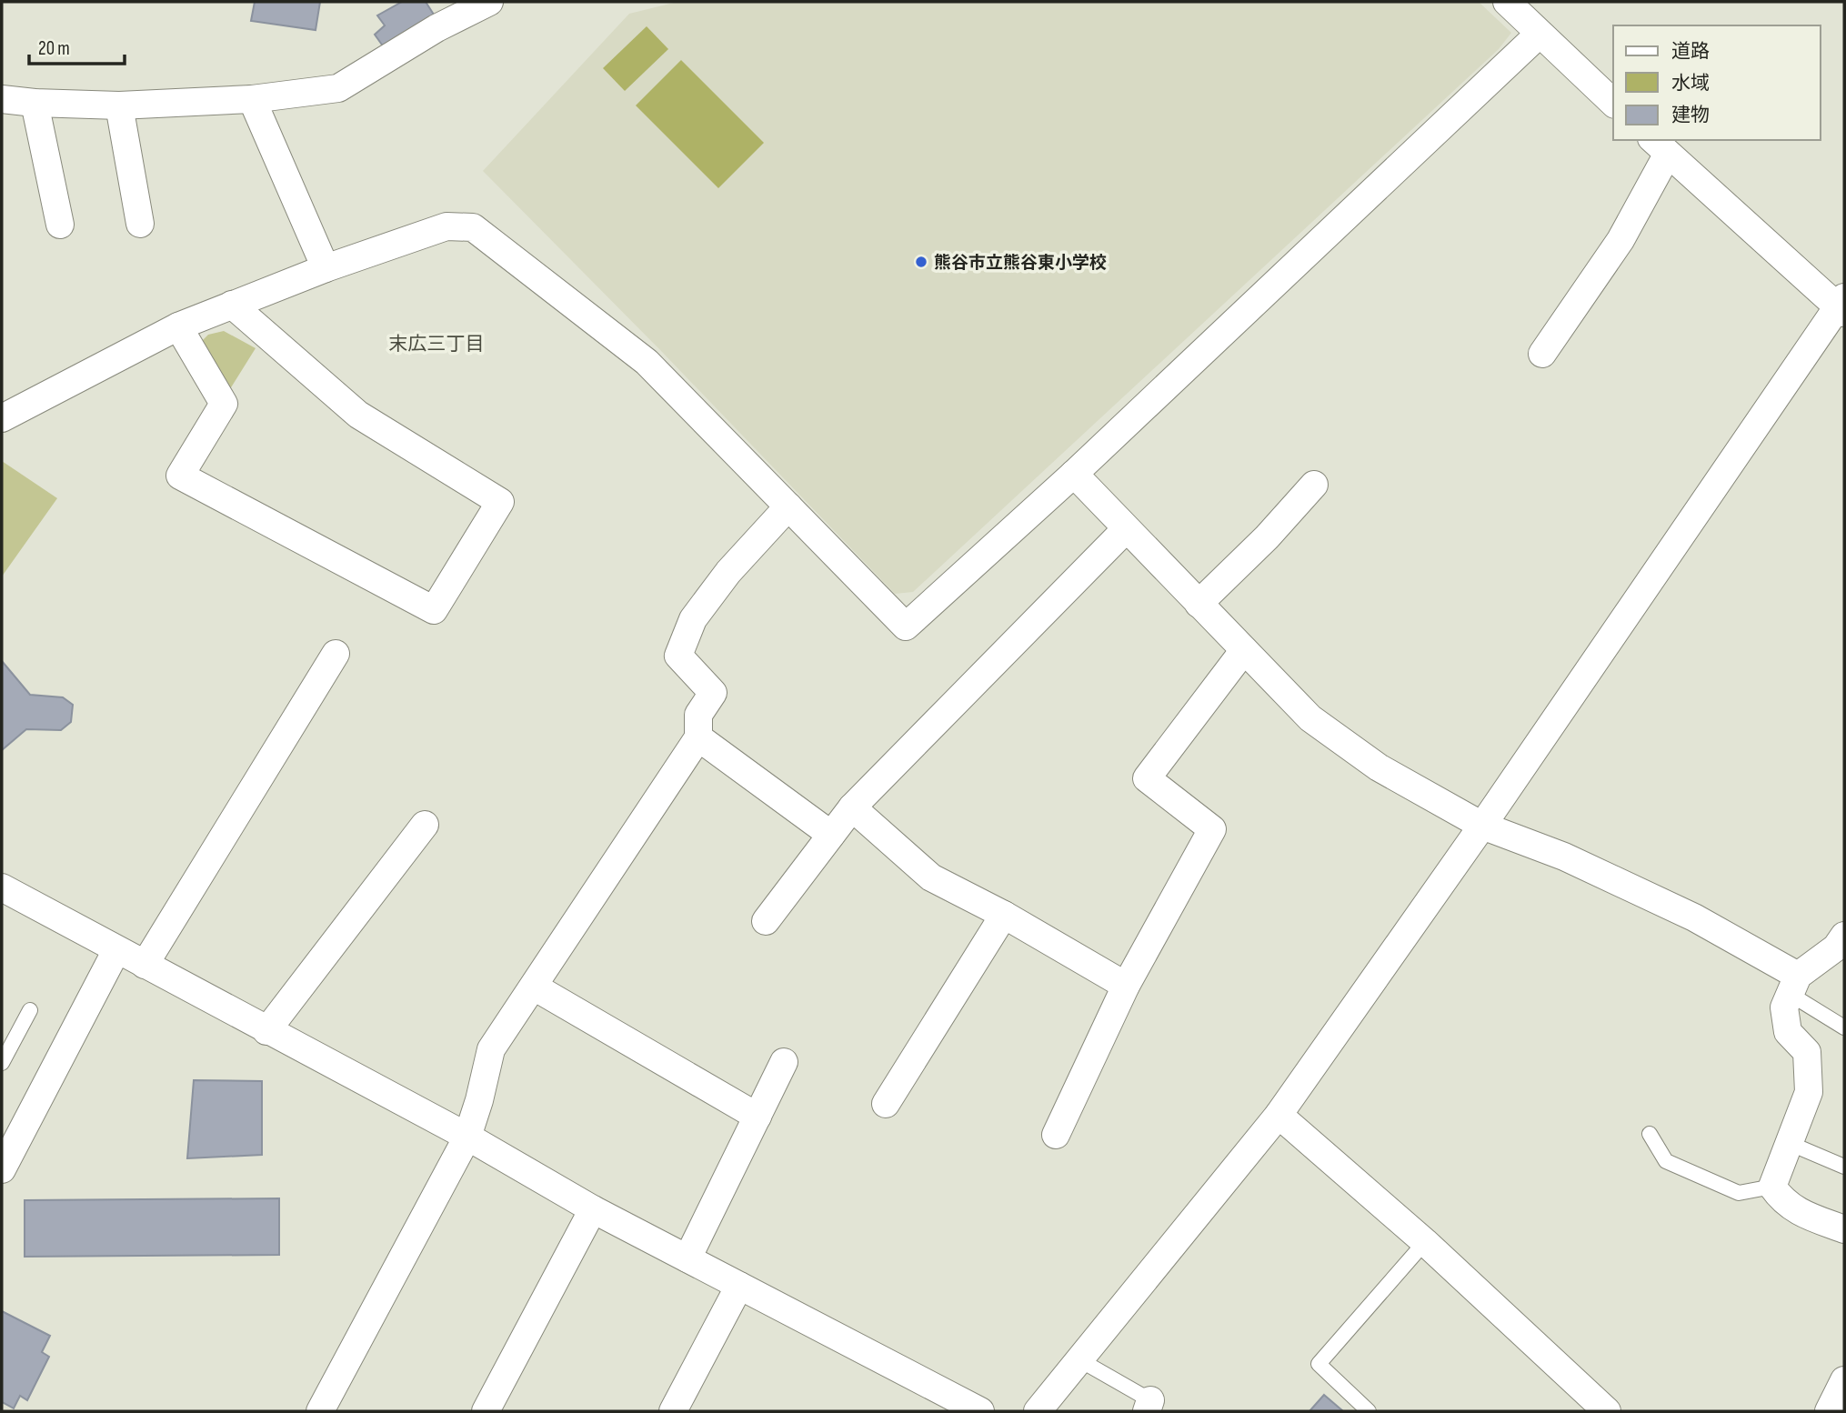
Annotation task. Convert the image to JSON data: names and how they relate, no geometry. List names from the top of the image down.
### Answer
{
  "districts": ["末広三丁目"],
  "places": ["熊谷市立熊谷東小学校"],
  "legend": ["道路", "水域", "建物"],
  "scale_bar": "20 m"
}
